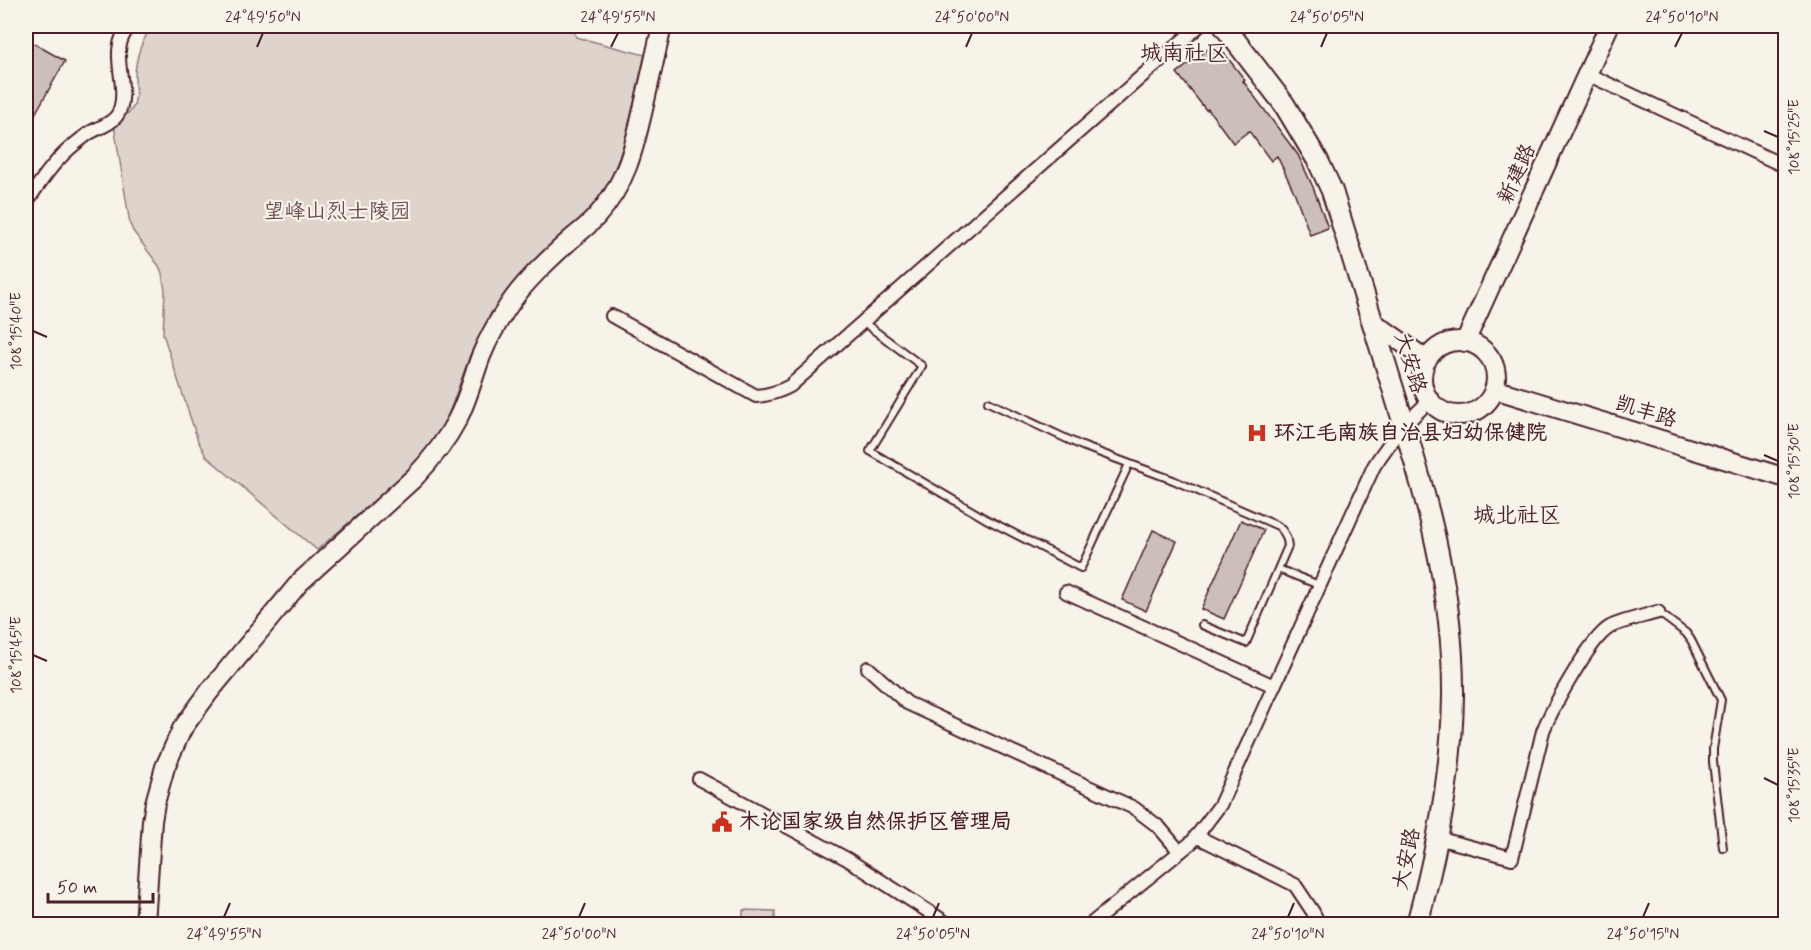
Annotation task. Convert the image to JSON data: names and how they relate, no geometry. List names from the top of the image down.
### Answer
{
  "streets": {
    "main road": ["大安路"],
    "street": ["新建路", "凯丰路"]
  },
  "crossings": [
    ["新建路", "凯丰路"]
  ],
  "districts": ["城南社区", "城北社区"],
  "parks": ["望峰山烈士陵园"],
  "places": {
    "hospital": ["环江毛南族自治县妇幼保健院"],
    "public building": ["木论国家级自然保护区管理局"]
  },
  "scale_bar": "50 m",
  "coordinates": [
    "24°49'50\"N",
    "24°49'55\"N",
    "24°50'00\"N",
    "24°50'05\"N",
    "24°50'10\"N",
    "108°15'25\"E",
    "108°15'40\"E",
    "108°15'30\"E",
    "108°15'45\"E",
    "108°15'35\"E",
    "24°50'15\"N"
  ]
}
